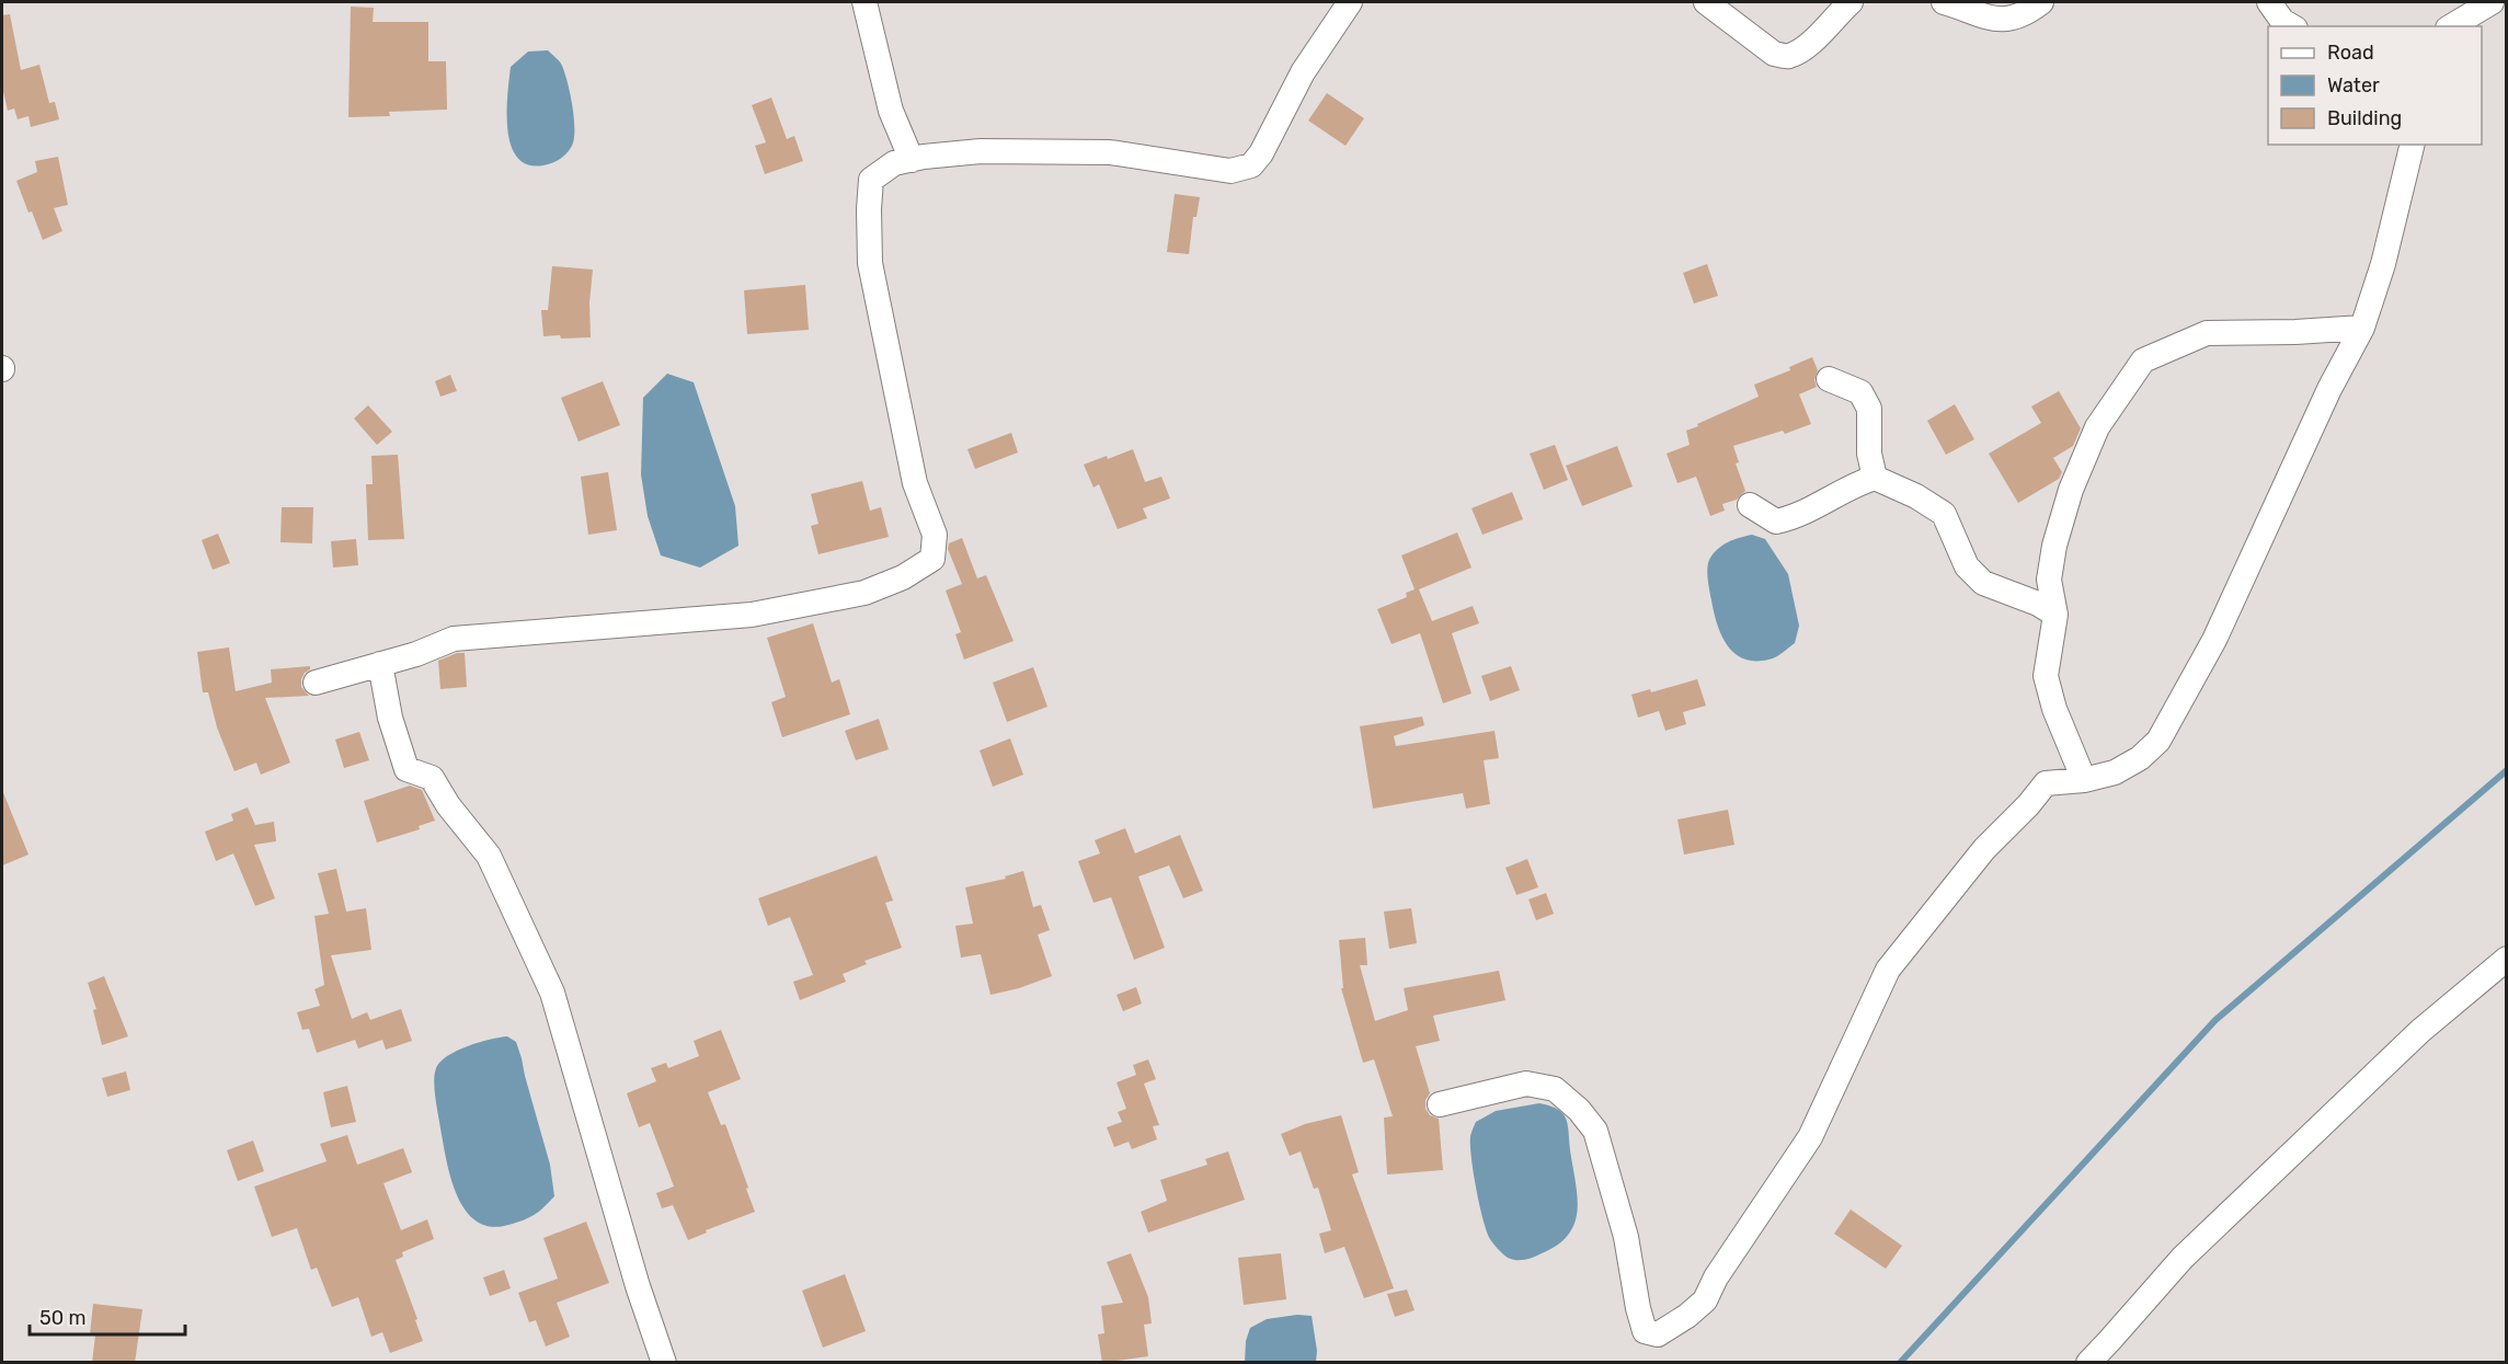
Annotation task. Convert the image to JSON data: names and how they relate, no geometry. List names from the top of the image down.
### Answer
{
  "legend": ["Road", "Water", "Building"],
  "scale_bar": "50 m"
}
